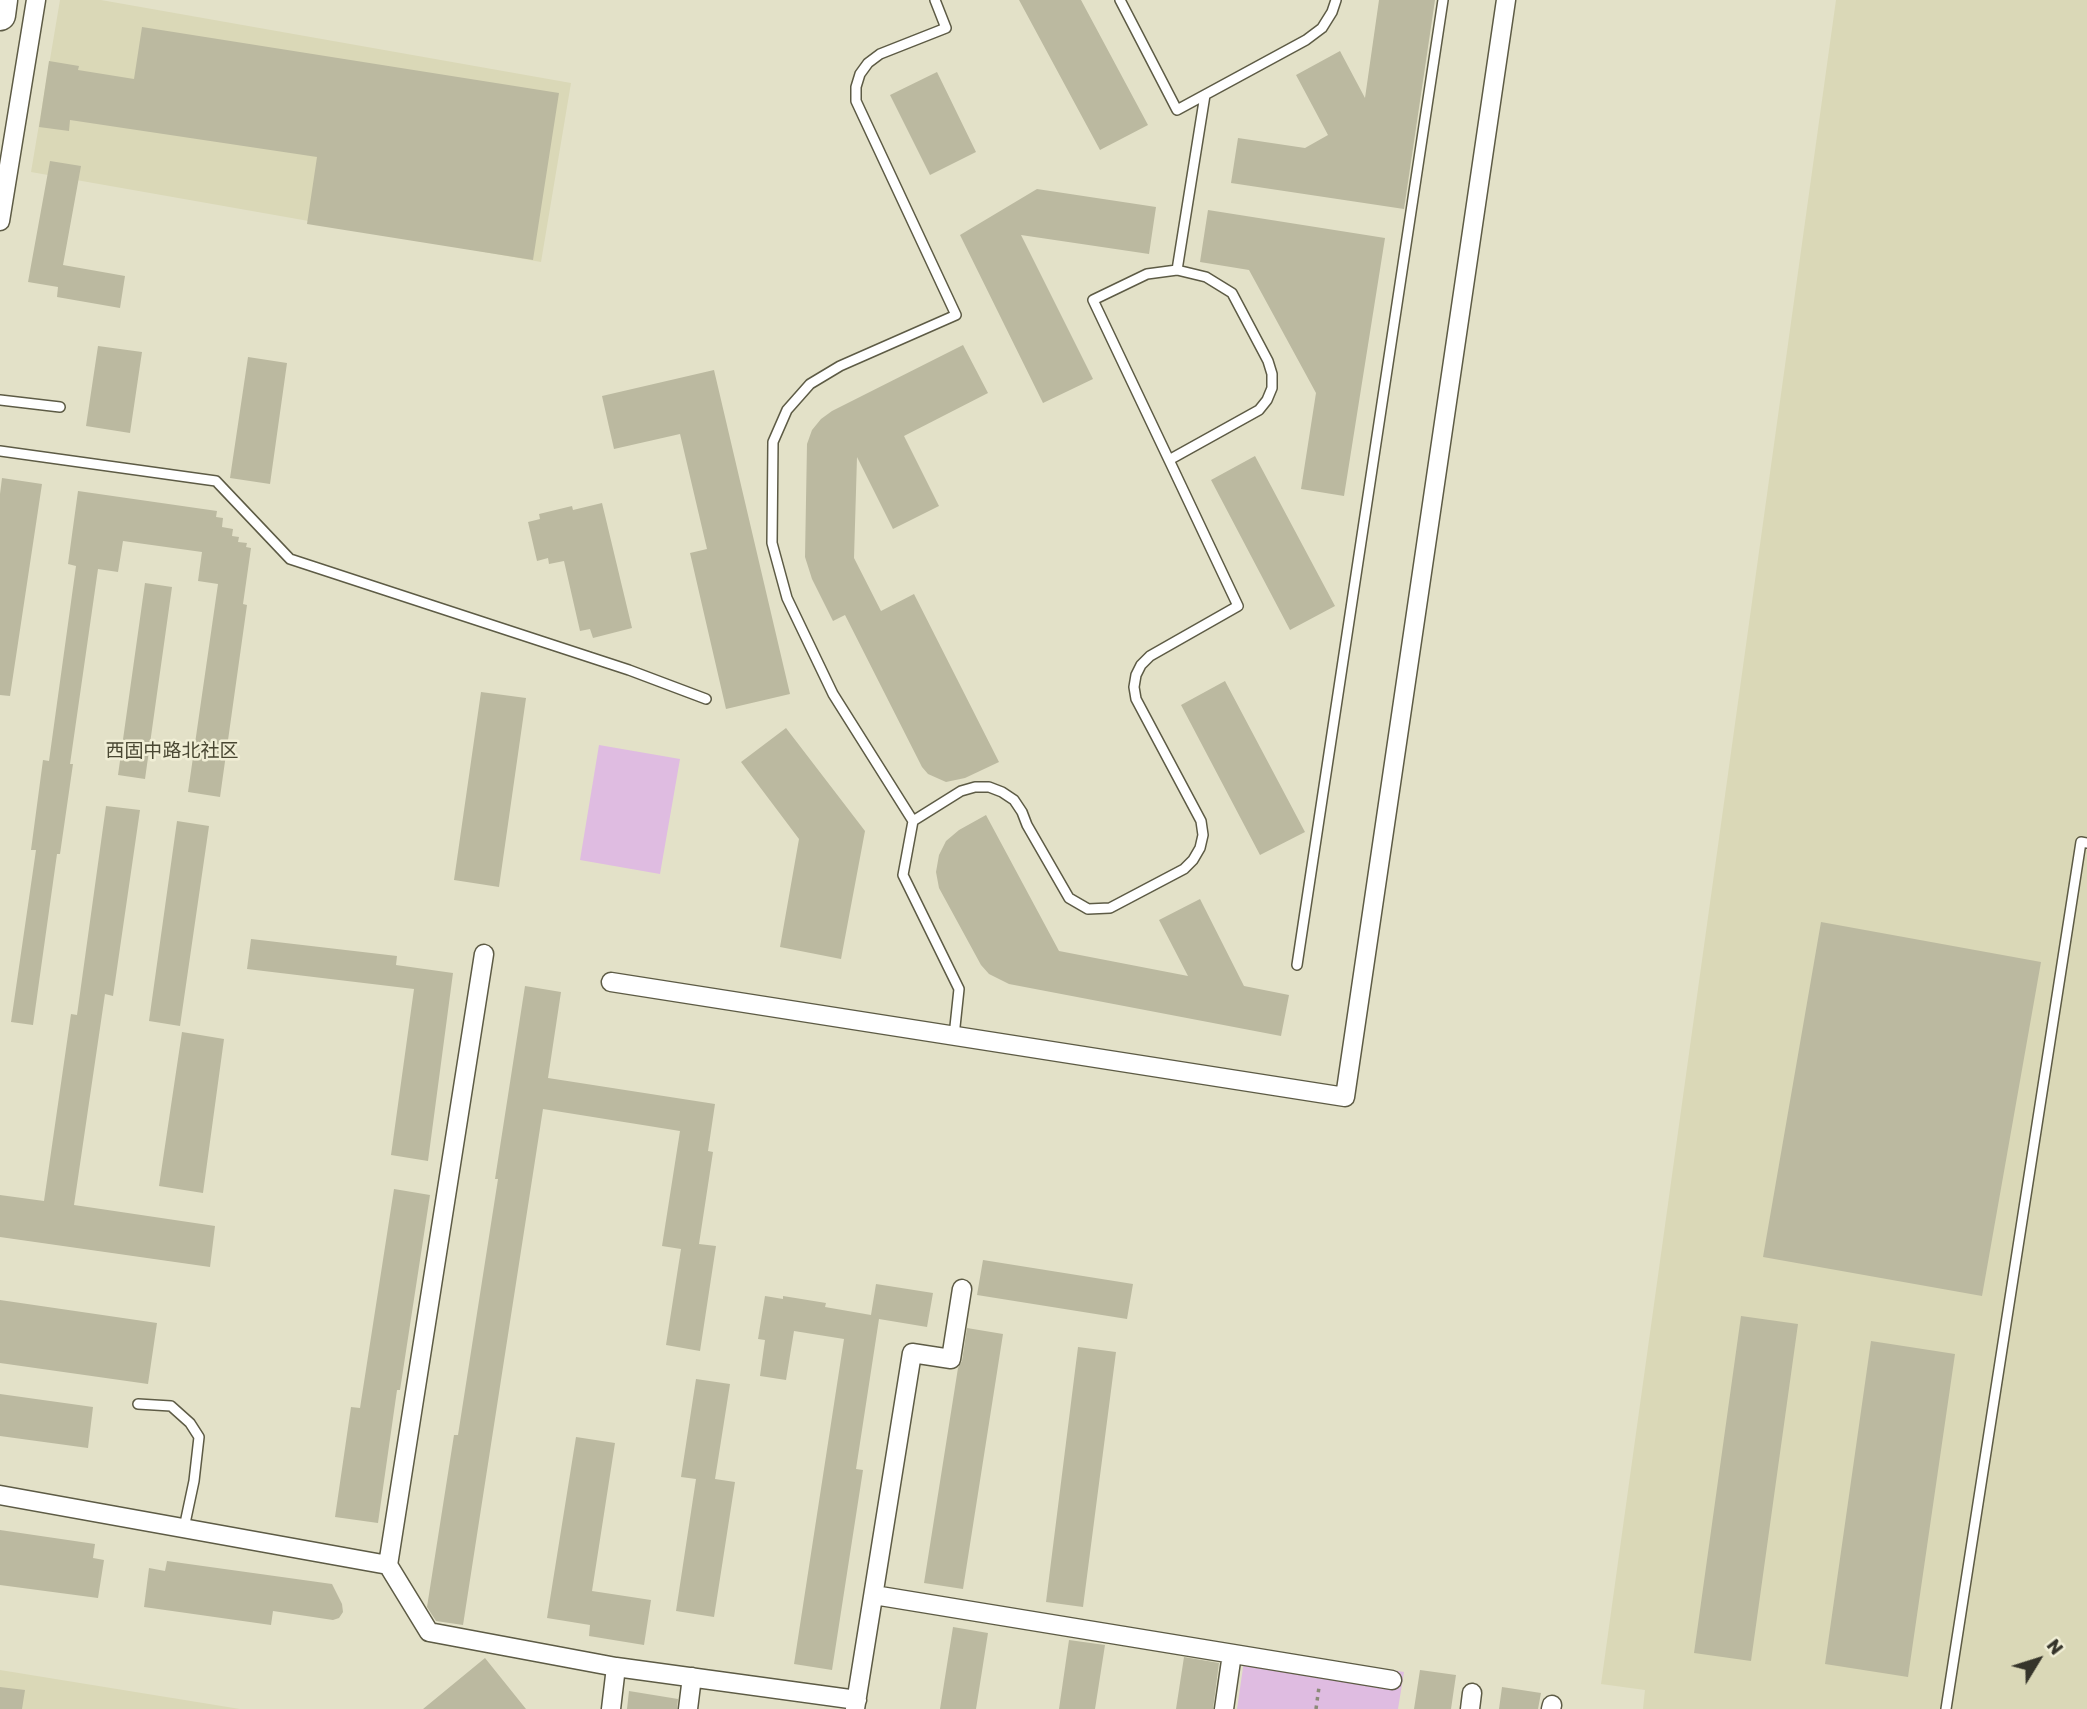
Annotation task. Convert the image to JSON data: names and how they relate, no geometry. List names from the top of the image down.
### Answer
{
  "districts": ["西固中路北社区"],
  "north": "top right"
}
